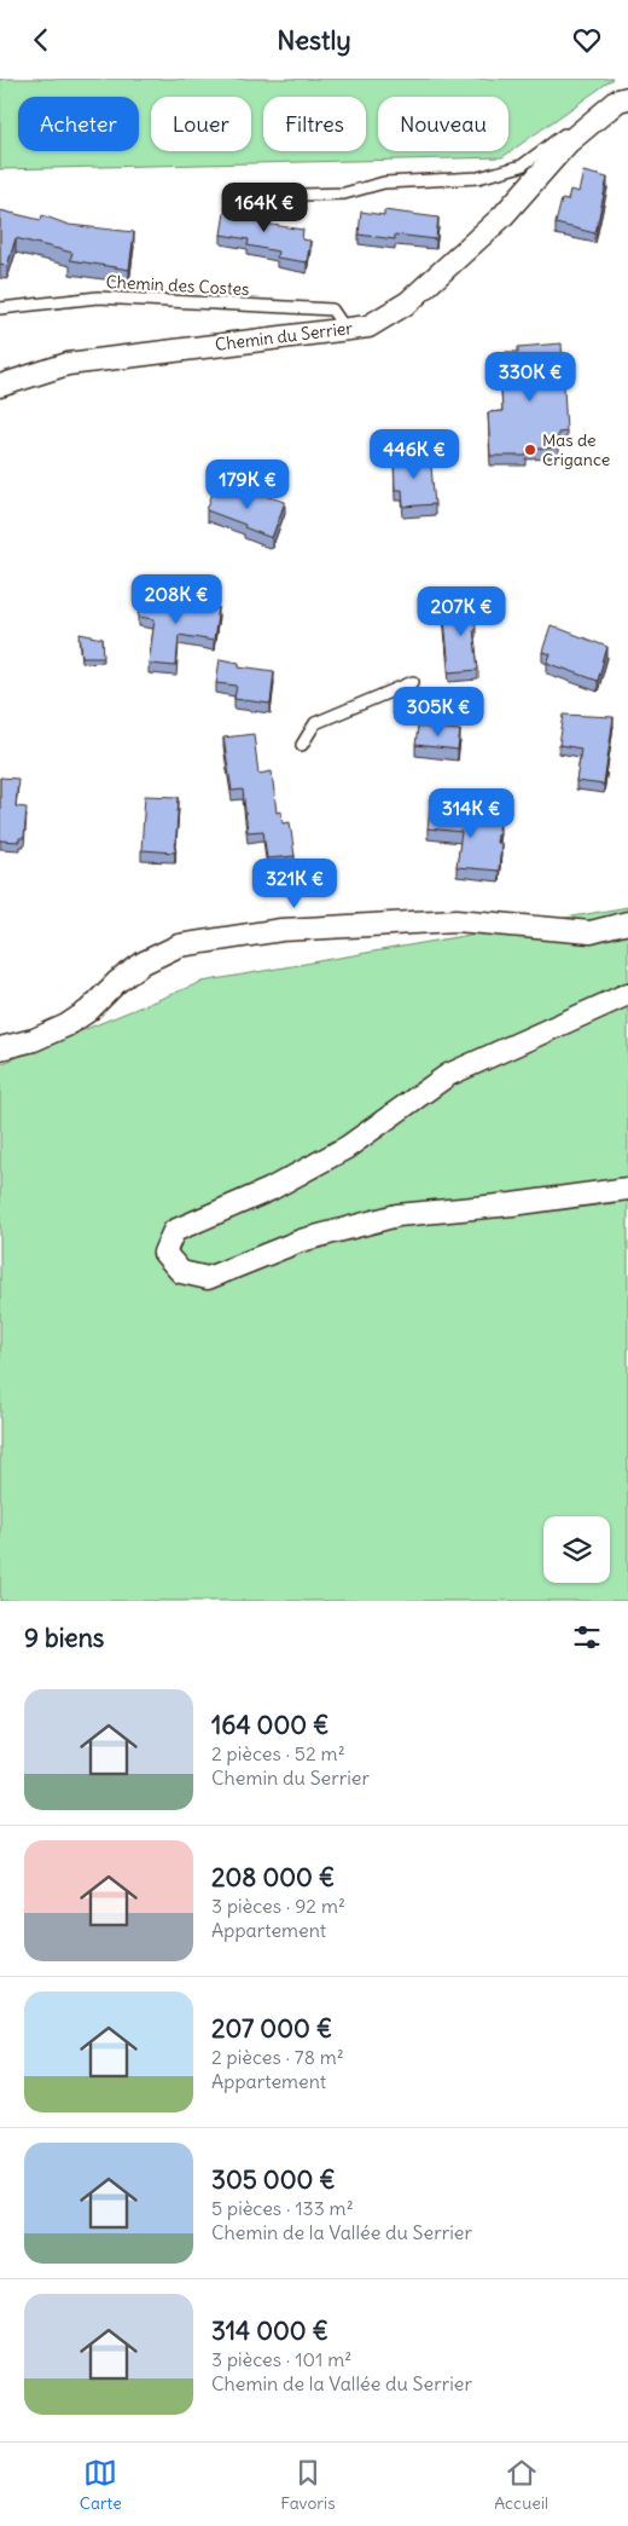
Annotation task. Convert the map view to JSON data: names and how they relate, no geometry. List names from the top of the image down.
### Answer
{
  "streets": {
    "street": ["Chemin du Serrier"],
    "lane": ["Chemin des Costes"]
  },
  "crossings": [
    ["Chemin des Costes", "Chemin du Serrier"]
  ],
  "places": ["Mas de Crigance"],
  "page": {
    "header": "Nestly",
    "chip": [
      "Acheter",
      "Louer",
      "Filtres",
      "Nouveau"
    ],
    "price": [
      "164K €",
      "330K €",
      "446K €",
      "179K €",
      "208K €",
      "207K €",
      "305K €",
      "314K €",
      "321K €"
    ],
    "heading": "9 biens",
    "list": [
      {
        "name": "164 000 €",
        "note": "2 pièces · 52 m² · Chemin du Serrier"
      },
      {
        "name": "208 000 €",
        "note": "3 pièces · 92 m² · Appartement"
      },
      {
        "name": "207 000 €",
        "note": "2 pièces · 78 m² · Appartement"
      },
      {
        "name": "305 000 €",
        "note": "5 pièces · 133 m² · Chemin de la Vallée du Serrier"
      },
      {
        "name": "314 000 €",
        "note": "3 pièces · 101 m² · Chemin de la Vallée du Serrier"
      }
    ],
    "tabs": ["Carte", "Favoris", "Accueil"]
  }
}
